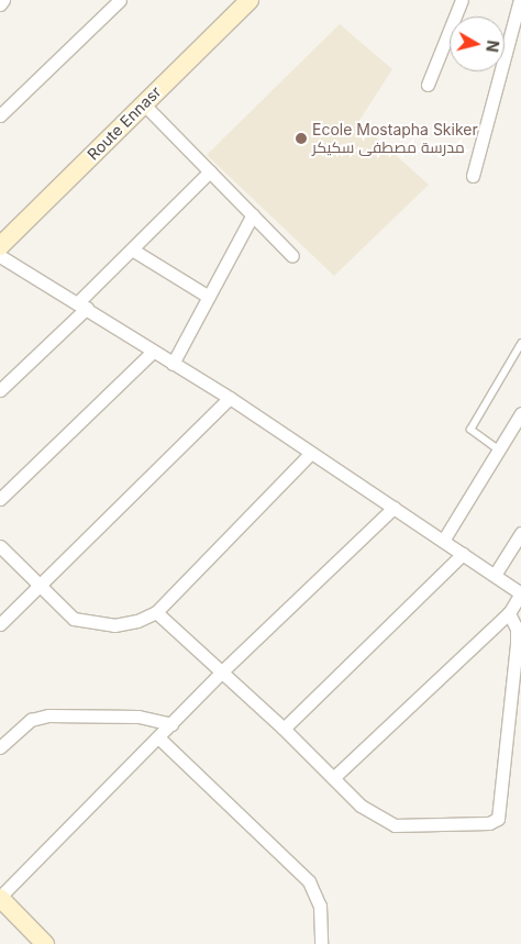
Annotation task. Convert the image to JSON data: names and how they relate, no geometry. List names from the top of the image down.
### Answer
{
  "streets": {
    "main road": ["Route Ennasr"]
  },
  "places": ["Ecole Mostapha Skiker مدرسة مصطفى سكيكر"],
  "north": "right"
}
